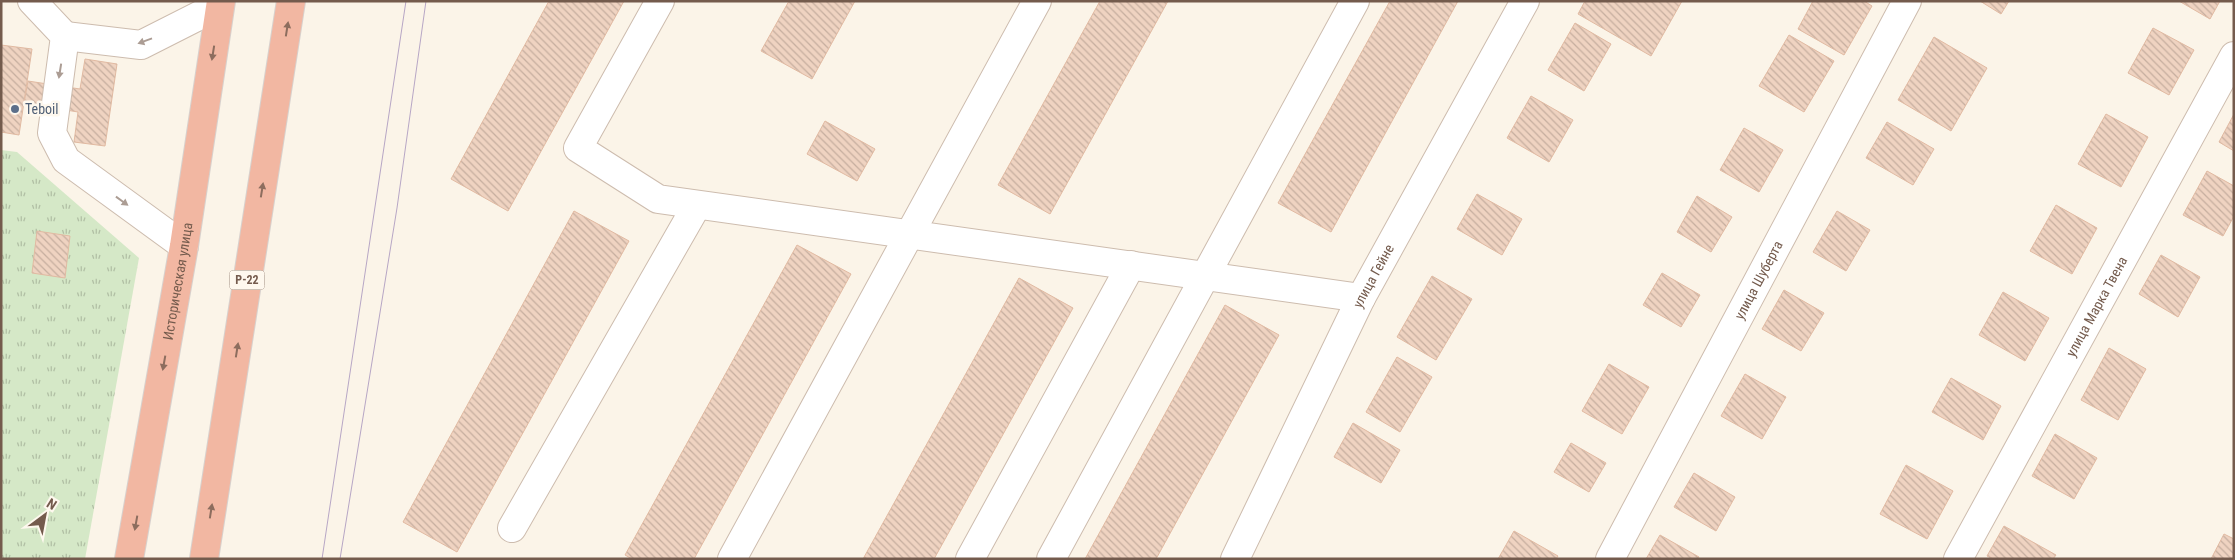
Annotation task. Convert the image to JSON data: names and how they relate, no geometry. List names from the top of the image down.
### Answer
{
  "streets": {
    "highway": ["Историческая улица", "Р-22"],
    "street": ["улица Гейне", "улица Шуберта", "улица Марка Твена"]
  },
  "places": ["Teboil"],
  "north": "top right"
}
